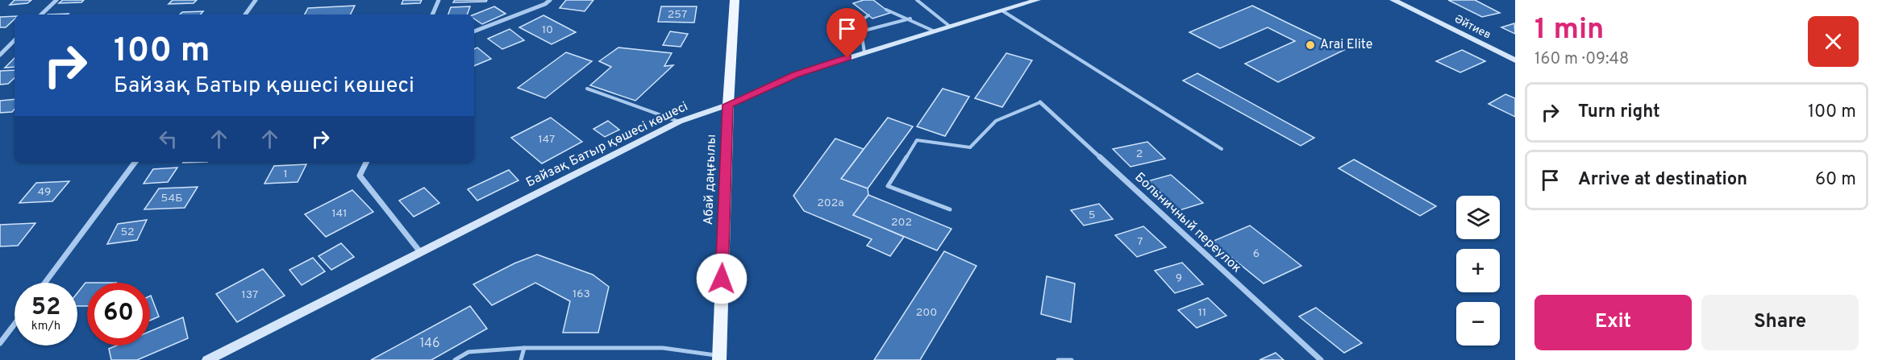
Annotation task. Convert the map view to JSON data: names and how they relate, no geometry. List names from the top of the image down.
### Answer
{
  "streets": {
    "main road": ["Әйтиев", "Байзақ Батыр қөшесі көшесі", "Абай даңғылы"],
    "street": ["Больничный переулок"]
  },
  "crossings": [
    ["Байзақ Батыр қөшесі көшесі", "Абай даңғылы"]
  ],
  "places": ["Arai Elite"],
  "house_numbers": [
    "257",
    "10",
    "147",
    "2",
    "1",
    "49",
    "54Б",
    "202а",
    "141",
    "5",
    "202",
    "52",
    "7",
    "6",
    "9",
    "163",
    "137",
    "200",
    "11",
    "146"
  ],
  "page": {
    "heading": ["1 min", "160 m · 09:48"],
    "turn": ["100 m", "Байзақ Батыр қөшесі көшесі"],
    "list": [
      {
        "name": "Turn right",
        "value": "100 m"
      },
      {
        "name": "Arrive at destination",
        "value": "60 m"
      }
    ],
    "map_buttons": ["+", "−"],
    "speed": "52 km/h",
    "limit": "60",
    "buttons": ["Exit", "Share"]
  }
}
